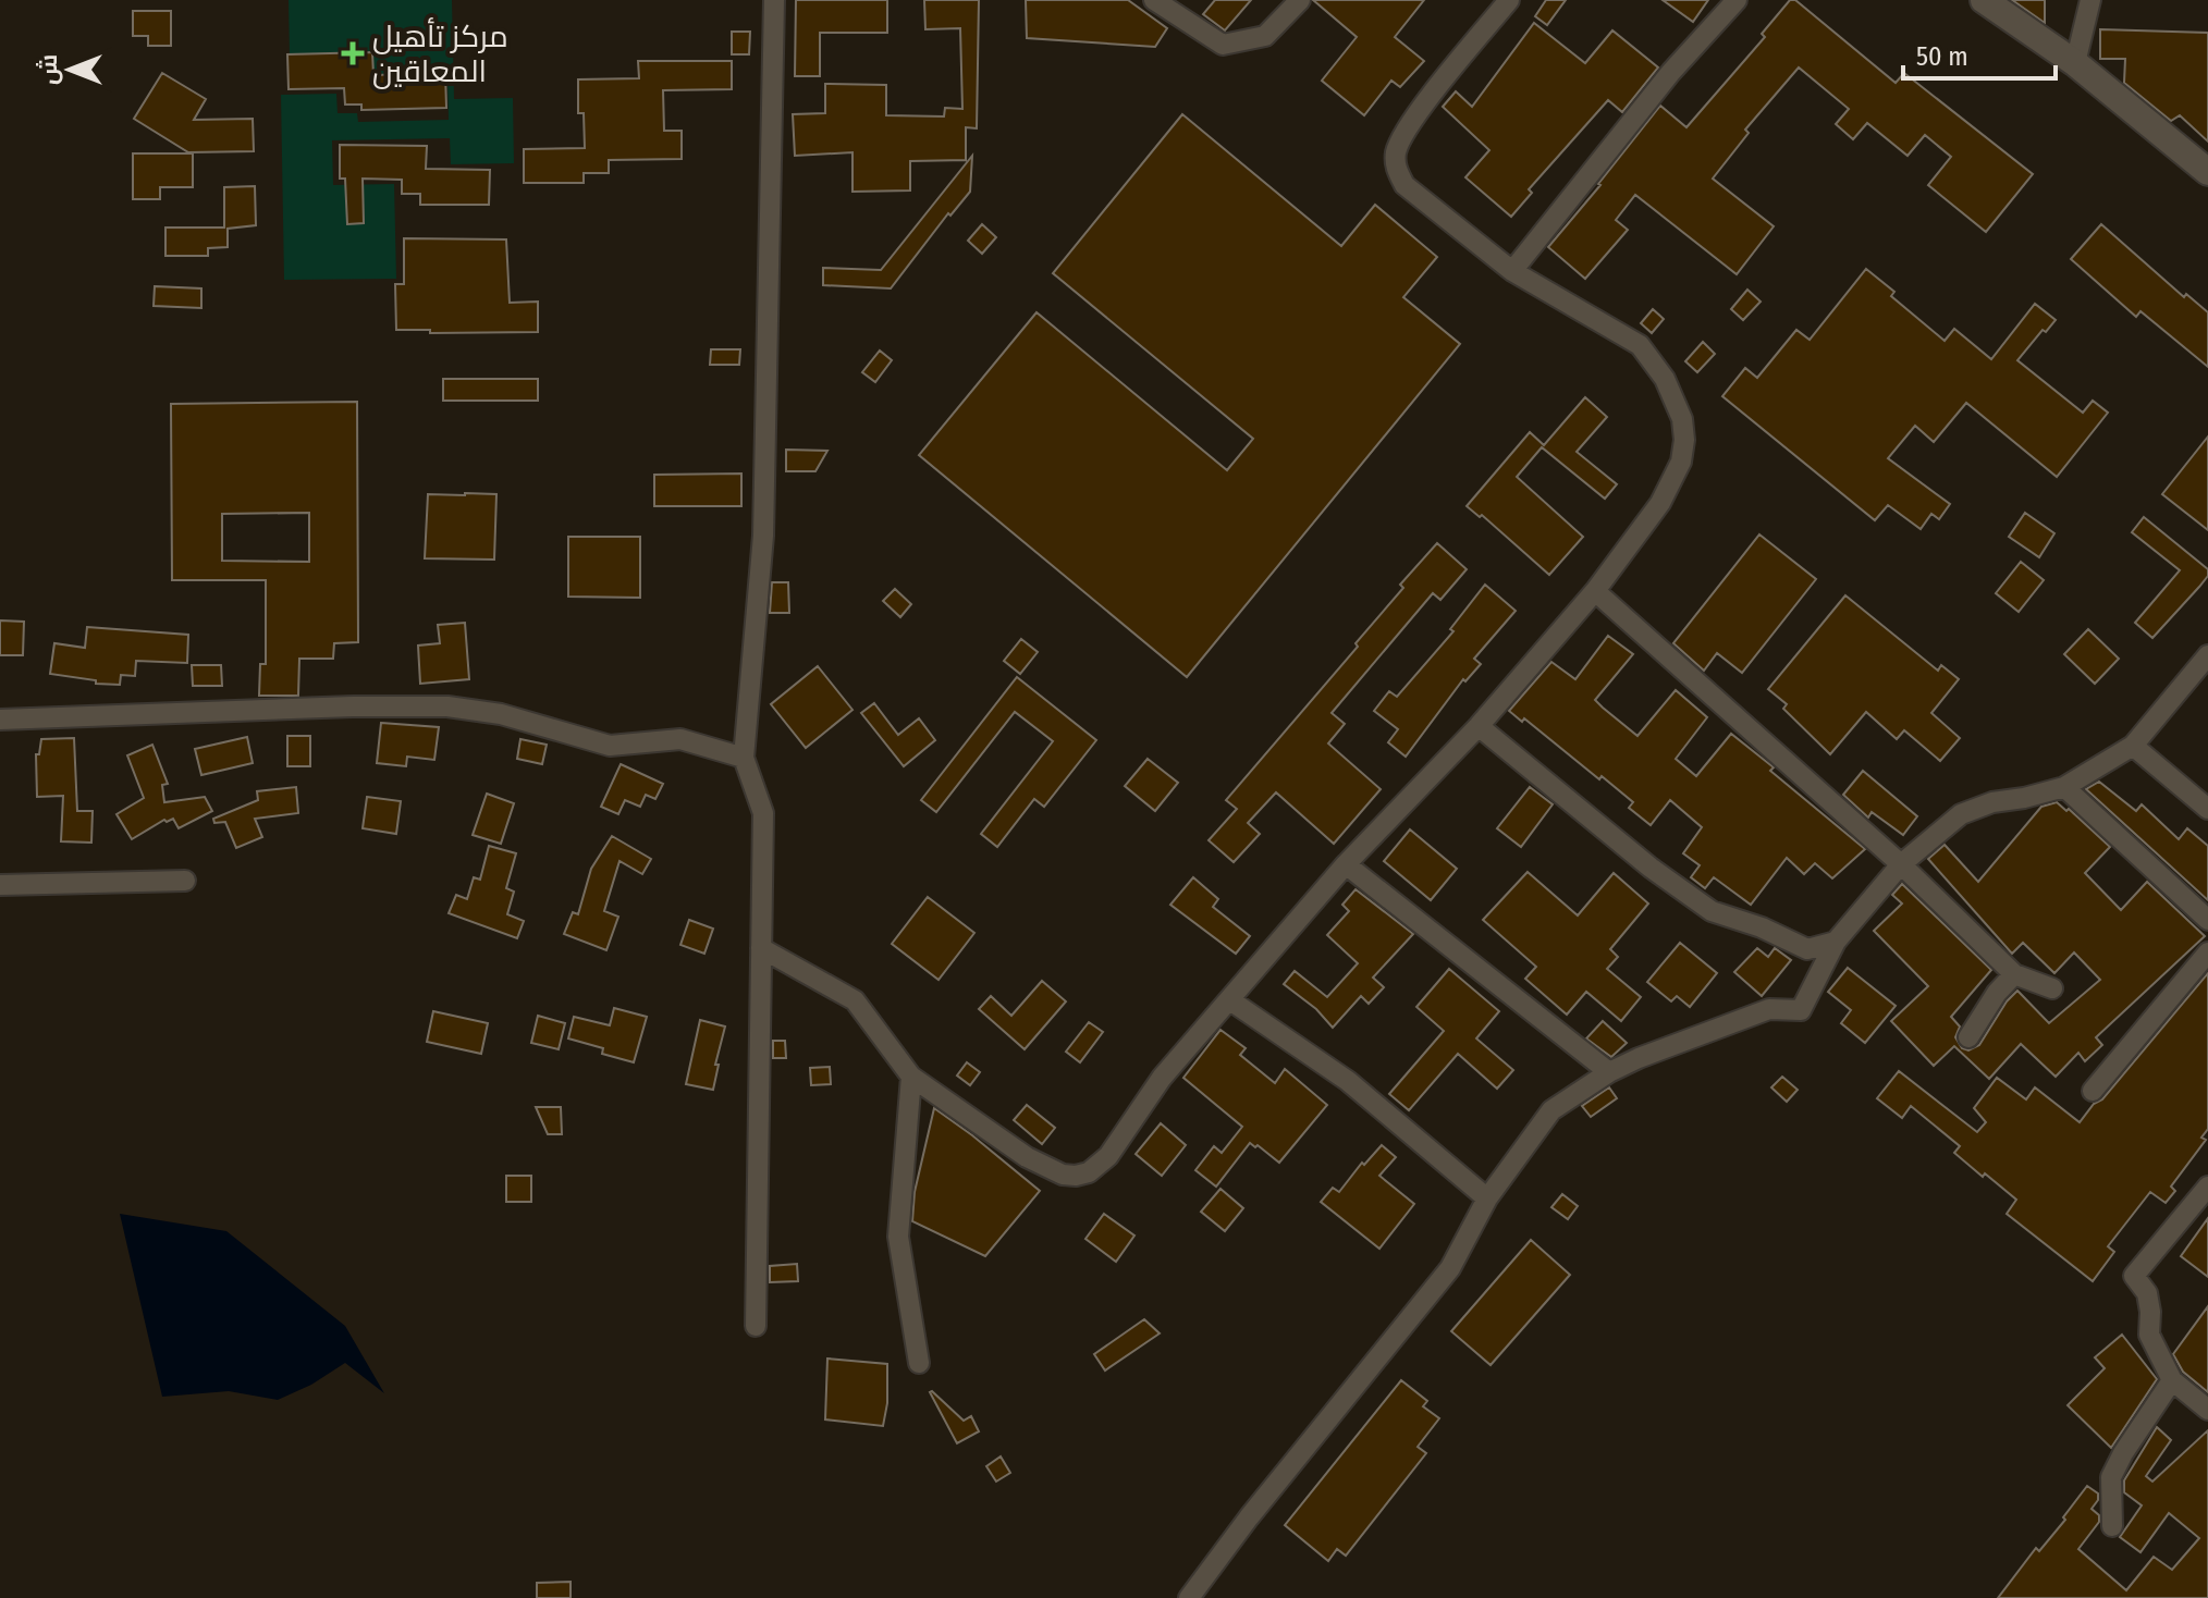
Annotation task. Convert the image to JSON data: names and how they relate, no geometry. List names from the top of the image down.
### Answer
{
  "places": {
    "health": ["مركز تأهيل المعاقين"]
  },
  "scale_bar": "50 m",
  "north": "left"
}
